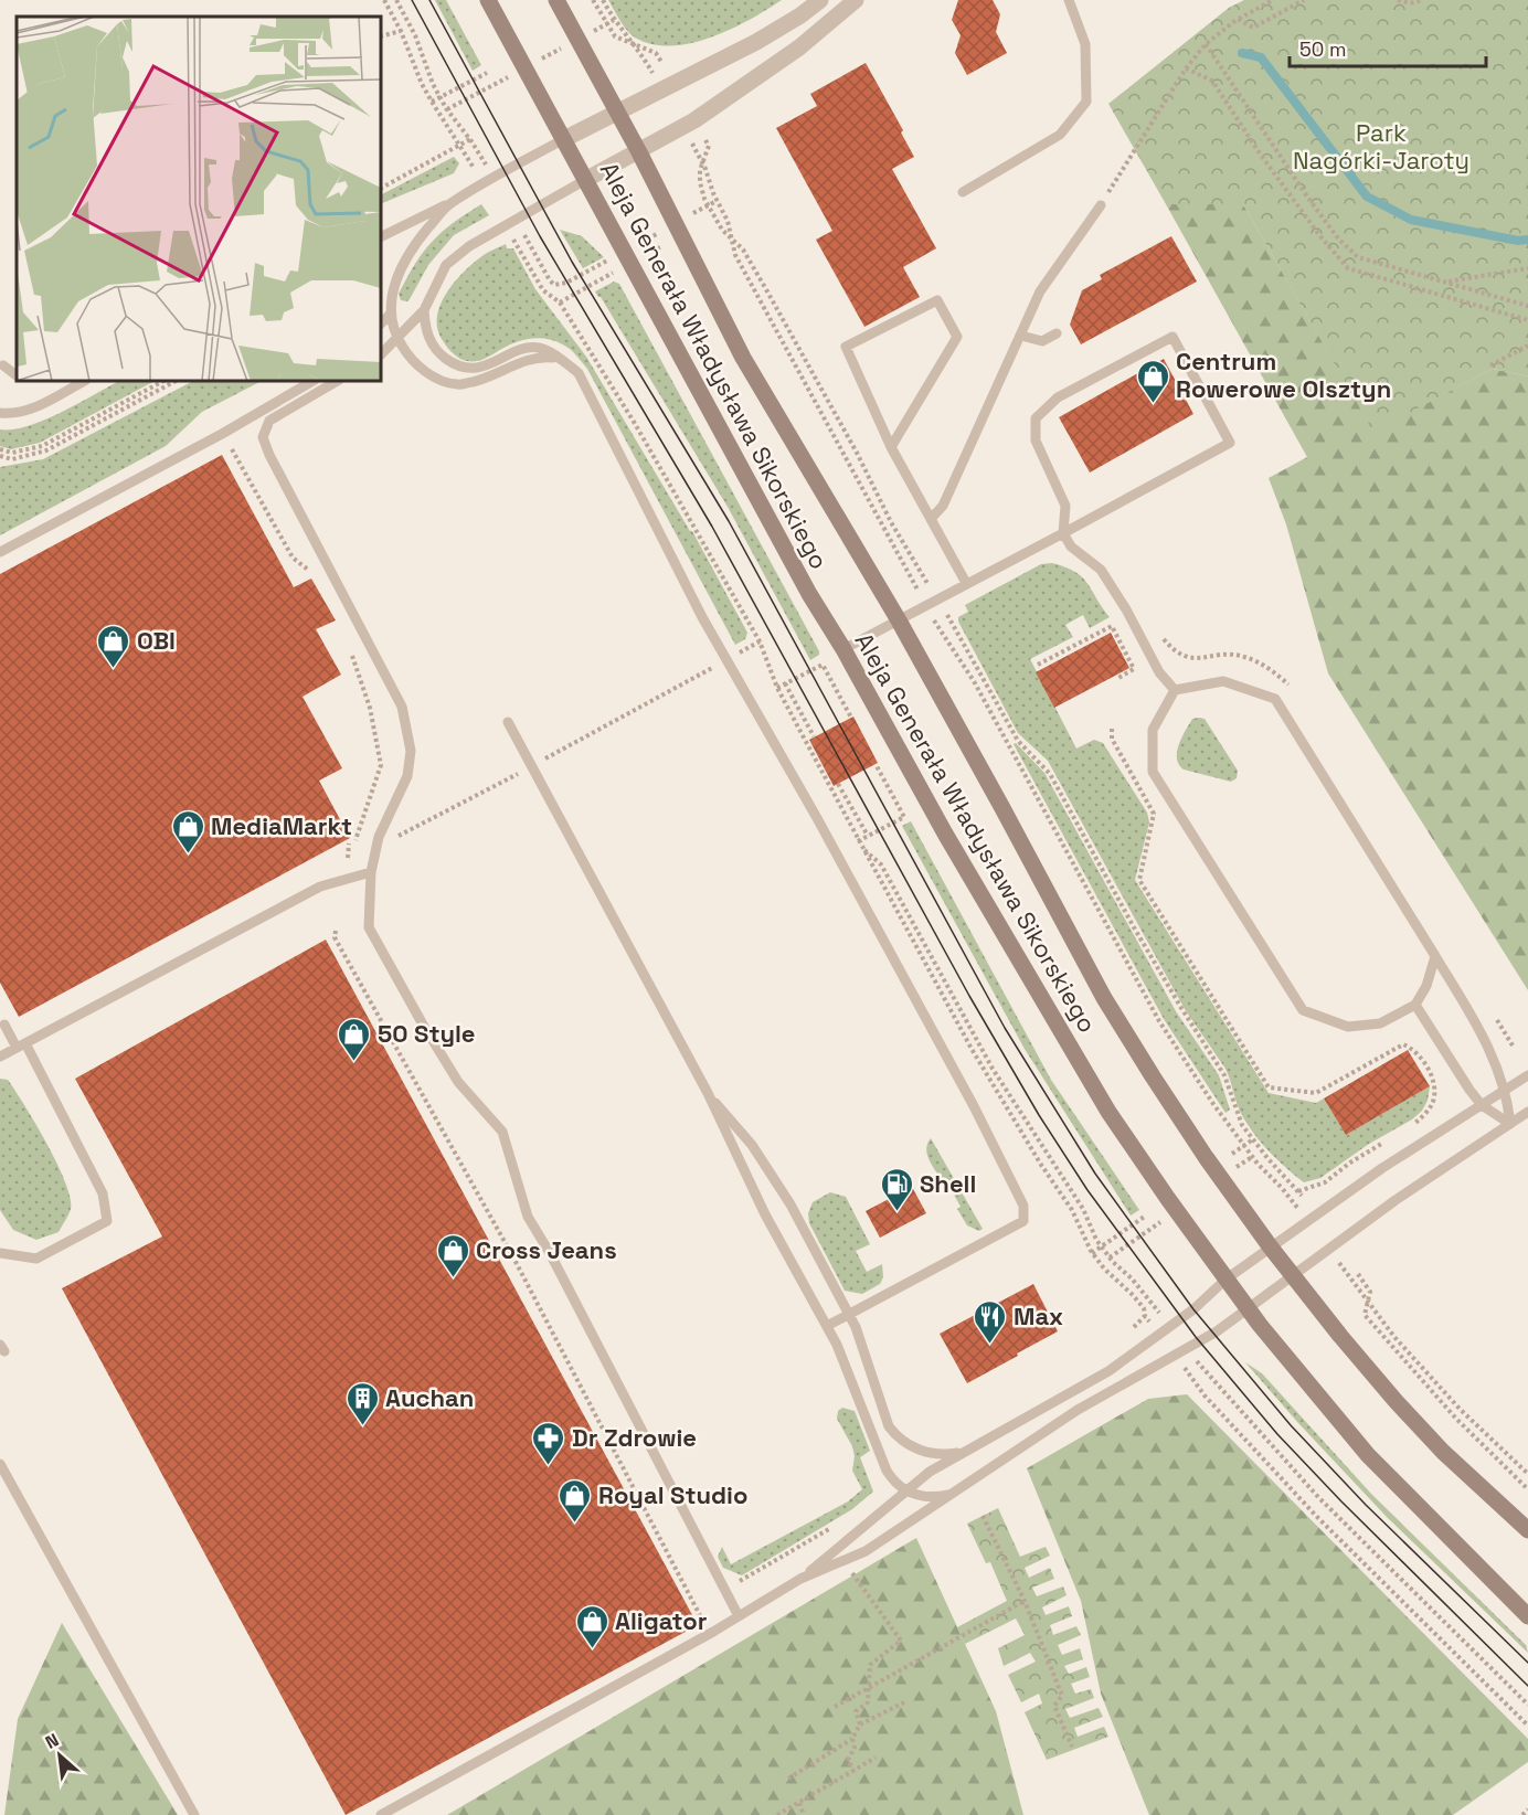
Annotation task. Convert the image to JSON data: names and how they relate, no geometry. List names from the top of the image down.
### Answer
{
  "streets": {
    "main road": ["Aleja Generała Władysława Sikorskiego"]
  },
  "parks": ["Park Nagórki-Jaroty"],
  "places": {
    "shop": [
      "Centrum Rowerowe Olsztyn",
      "OBI",
      "MediaMarkt",
      "50 Style",
      "Cross Jeans",
      "Royal Studio",
      "Aligator"
    ],
    "fuel station": ["Shell"],
    "restaurant": ["Max"],
    "building": ["Auchan"],
    "pharmacy": ["Dr Zdrowie"]
  },
  "scale_bar": "50 m",
  "north": "top left"
}
